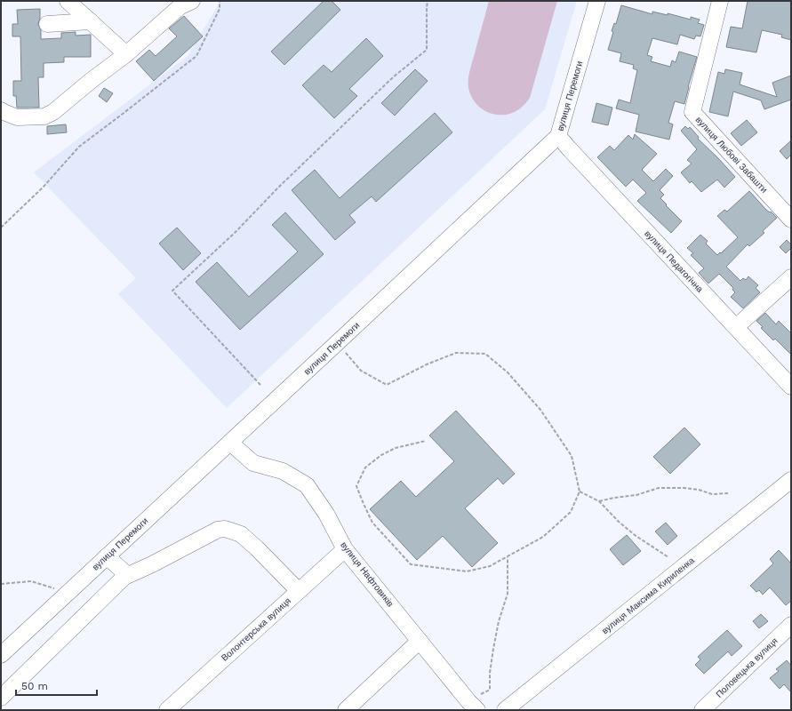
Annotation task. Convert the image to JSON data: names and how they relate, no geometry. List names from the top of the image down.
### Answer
{
  "streets": {
    "street": [
      "вулиця Перемоги",
      "вулиця Любові Забашти",
      "вулиця Педагогічна",
      "вулиця Нафтовиків",
      "вулиця Максима Кириленка",
      "Волонтерська вулиця",
      "Половецька вулиця"
    ]
  },
  "crossings": [
    ["вулиця Перемоги", "вулиця Педагогічна"],
    ["вулиця Перемоги", "вулиця Нафтовиків"],
    ["вулиця Нафтовиків", "Волонтерська вулиця"]
  ],
  "scale_bar": "50 m"
}
